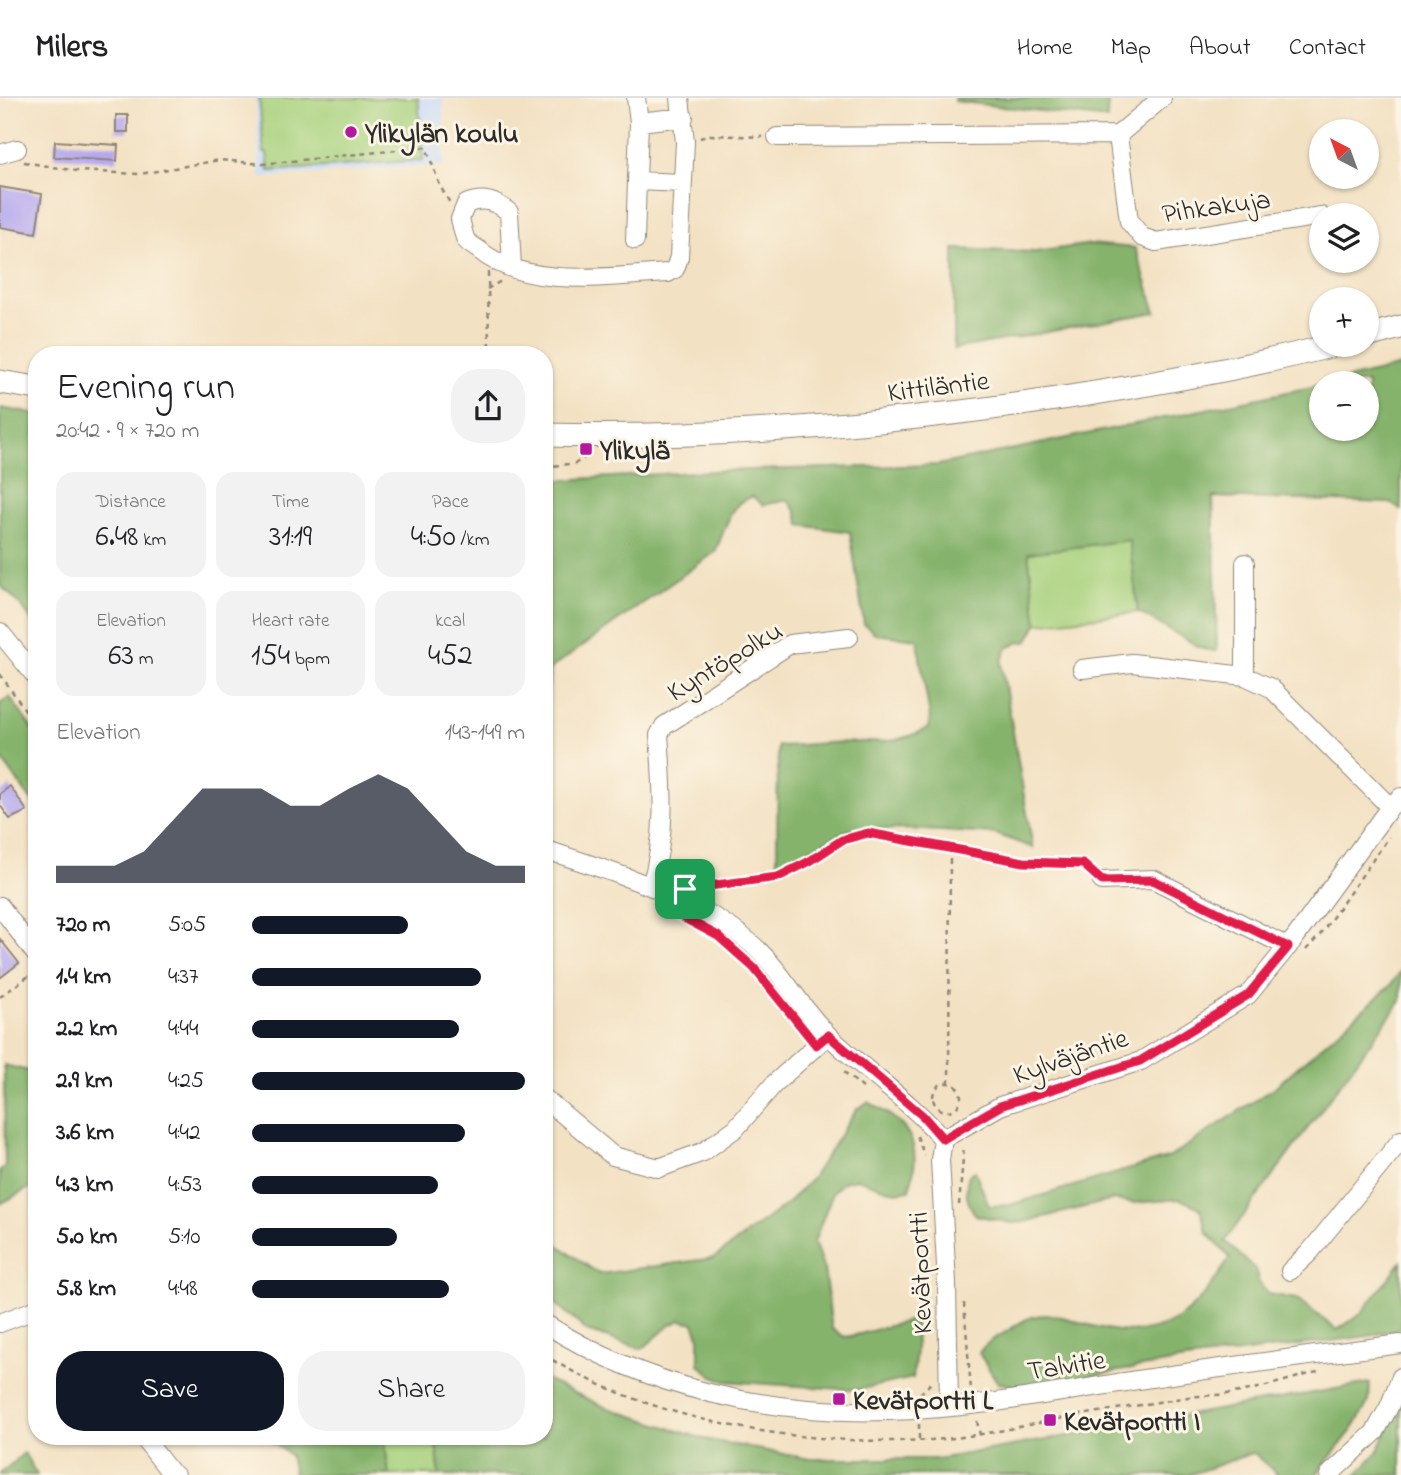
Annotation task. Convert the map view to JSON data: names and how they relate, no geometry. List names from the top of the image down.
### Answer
{
  "streets": {
    "main road": ["Kittiläntie"],
    "street": [
      "Pihkakuja",
      "Kyntöpolku",
      "Kylväjäntie",
      "Kevätportti",
      "Talvitie"
    ]
  },
  "crossings": [
    ["Kylväjäntie", "Kevätportti"],
    ["Kevätportti", "Talvitie"]
  ],
  "places": {
    "other": ["Ylikylän koulu"],
    "transit": ["Ylikylä", "Kevätportti L", "Kevätportti I"]
  },
  "north": "top left",
  "page": {
    "header": "Milers",
    "nav": [
      "Home",
      "Map",
      "About",
      "Contact"
    ],
    "map_buttons": ["+", "−"],
    "heading": ["Evening run", "20:42 · 9 × 720 m"],
    "stats": [
      ["Distance", "6.48 km"],
      ["Time", "31:19"],
      ["Pace", "4:50 /km"],
      ["Elevation", "63 m"],
      ["Heart rate", "154 bpm"],
      ["kcal", "452"]
    ],
    "chart": ["Elevation", "143–149 m"],
    "list": [
      {
        "name": "720 m",
        "note": "5:05"
      },
      {
        "name": "1.4 km",
        "note": "4:37"
      },
      {
        "name": "2.2 km",
        "note": "4:44"
      },
      {
        "name": "2.9 km",
        "note": "4:25"
      },
      {
        "name": "3.6 km",
        "note": "4:42"
      },
      {
        "name": "4.3 km",
        "note": "4:53"
      },
      {
        "name": "5.0 km",
        "note": "5:10"
      },
      {
        "name": "5.8 km",
        "note": "4:48"
      }
    ],
    "buttons": ["Save", "Share"]
  }
}
